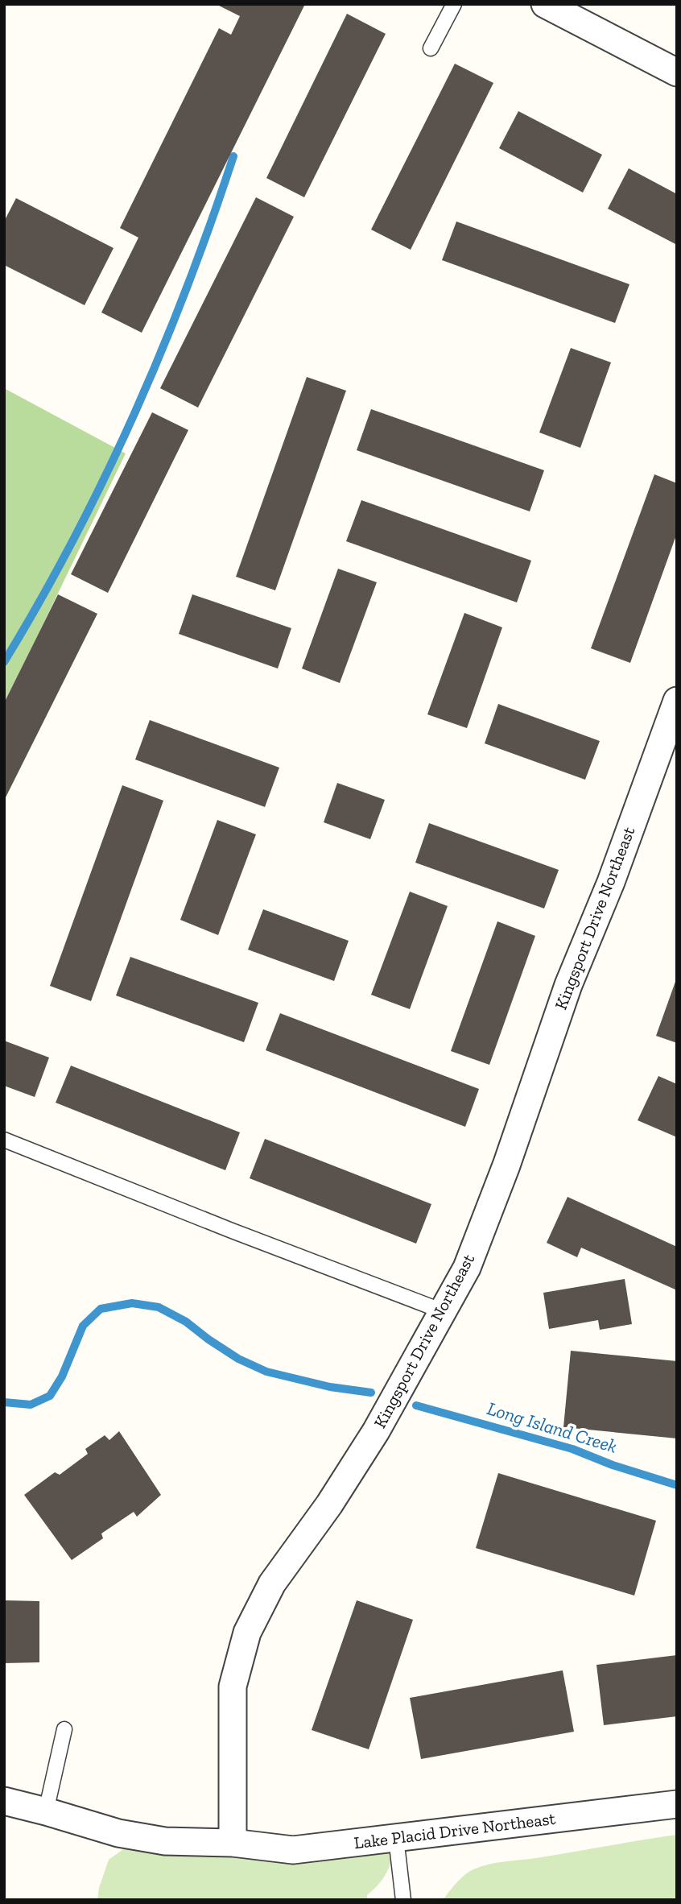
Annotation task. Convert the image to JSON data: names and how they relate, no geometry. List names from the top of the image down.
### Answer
{
  "streets": {
    "street": ["Kingsport Drive Northeast", "Lake Placid Drive Northeast"]
  },
  "crossings": [
    ["Kingsport Drive Northeast", "Lake Placid Drive Northeast"]
  ],
  "water": ["Long Island Creek"]
}
